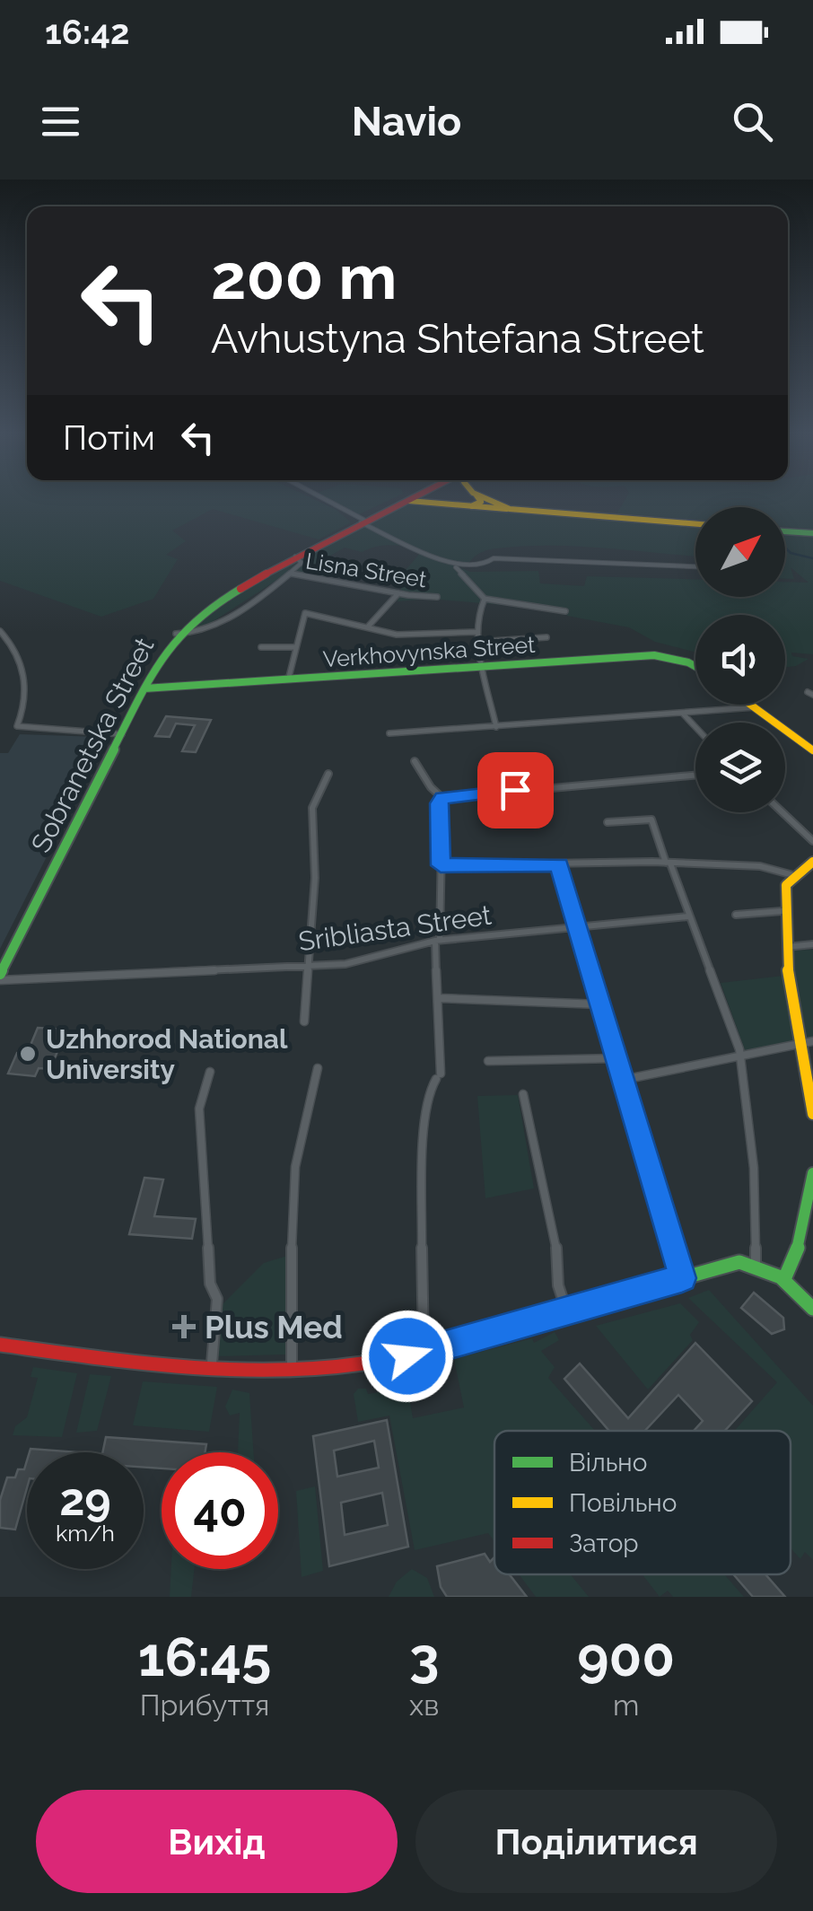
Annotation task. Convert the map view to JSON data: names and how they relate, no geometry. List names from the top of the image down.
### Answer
{
  "streets": {
    "main road": ["Verkhovynska Street", "Sobranetska Street"],
    "street": ["Lisna Street", "Sribliasta Street"]
  },
  "crossings": [
    ["Lisna Street", "Sobranetska Street"],
    ["Verkhovynska Street", "Sobranetska Street"],
    ["Sobranetska Street", "Sribliasta Street"]
  ],
  "places": {
    "other": ["Uzhhorod National University"],
    "health": ["Plus Med"]
  },
  "legend": ["Вільно", "Повільно", "Затор"],
  "north": "top right",
  "page": {
    "status": "16:42",
    "header": "Navio",
    "turn": ["200 m", "Avhustyna Shtefana Street"],
    "then": "Потім",
    "speed": "29 km/h",
    "limit": "40",
    "eta": [
      "16:45",
      "Прибуття",
      "3",
      "хв",
      "900",
      "m"
    ],
    "buttons": ["Вихід", "Поділитися"]
  }
}
